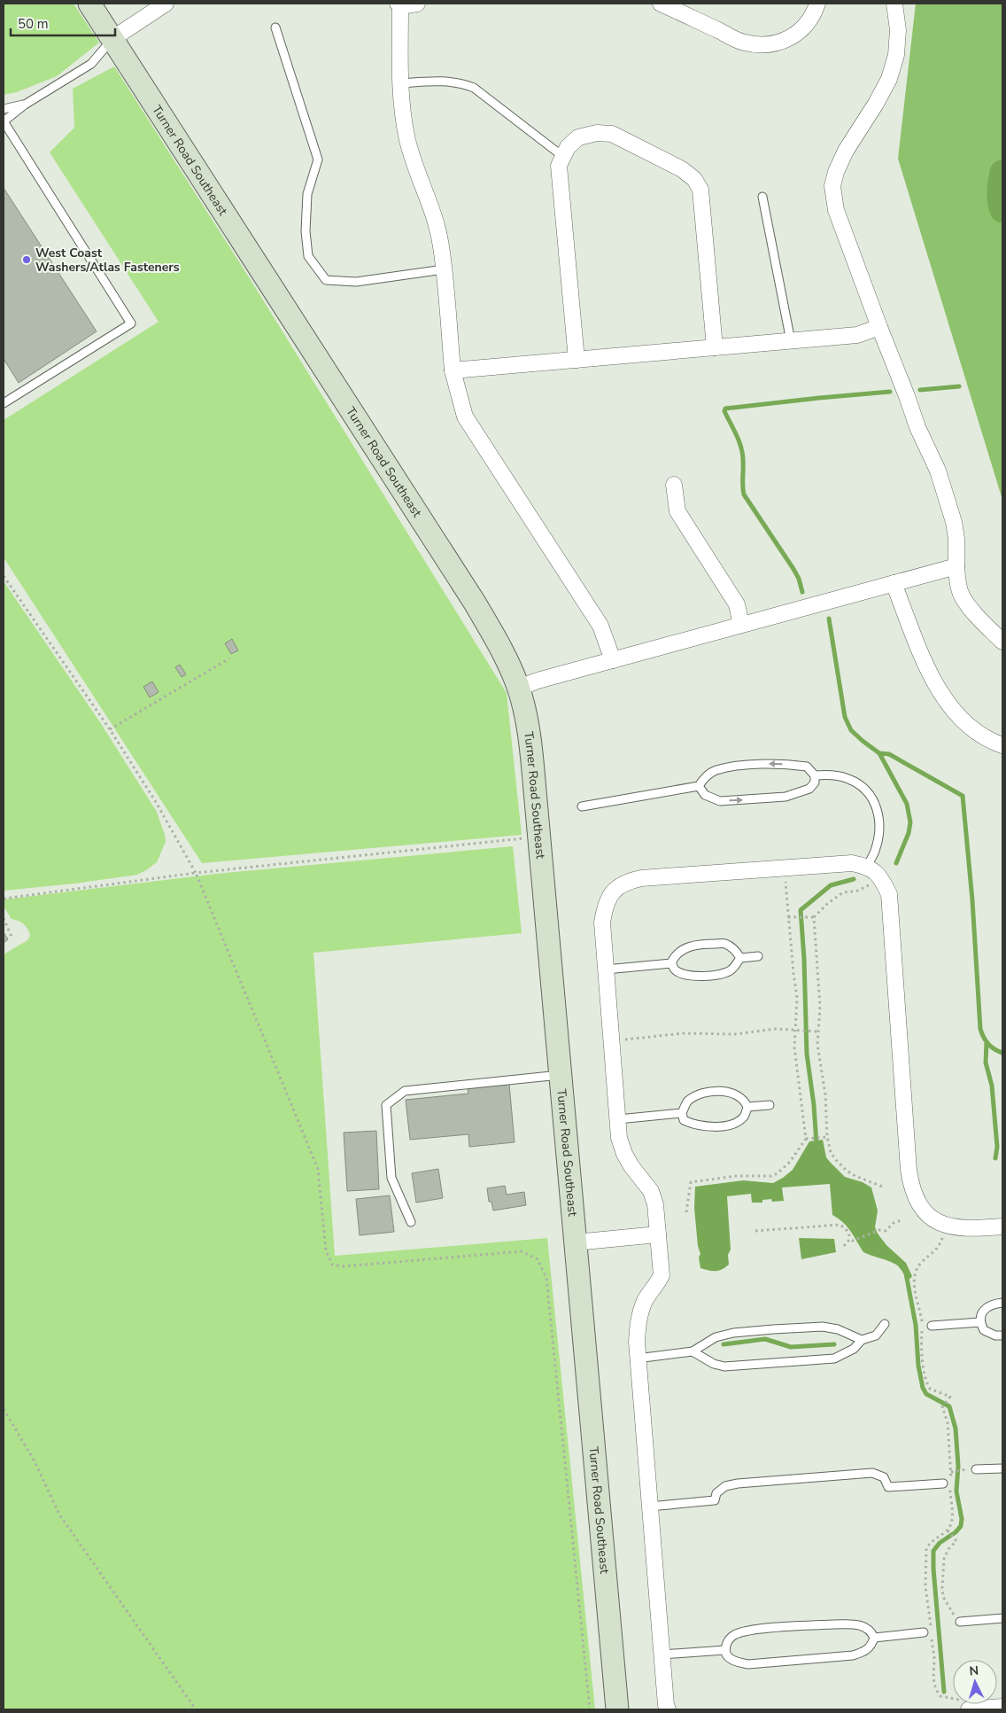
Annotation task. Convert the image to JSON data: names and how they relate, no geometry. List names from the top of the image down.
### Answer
{
  "streets": {
    "main road": ["Turner Road Southeast"]
  },
  "places": ["West Coast Washers/Atlas Fasteners"],
  "scale_bar": "50 m",
  "north": "top"
}
